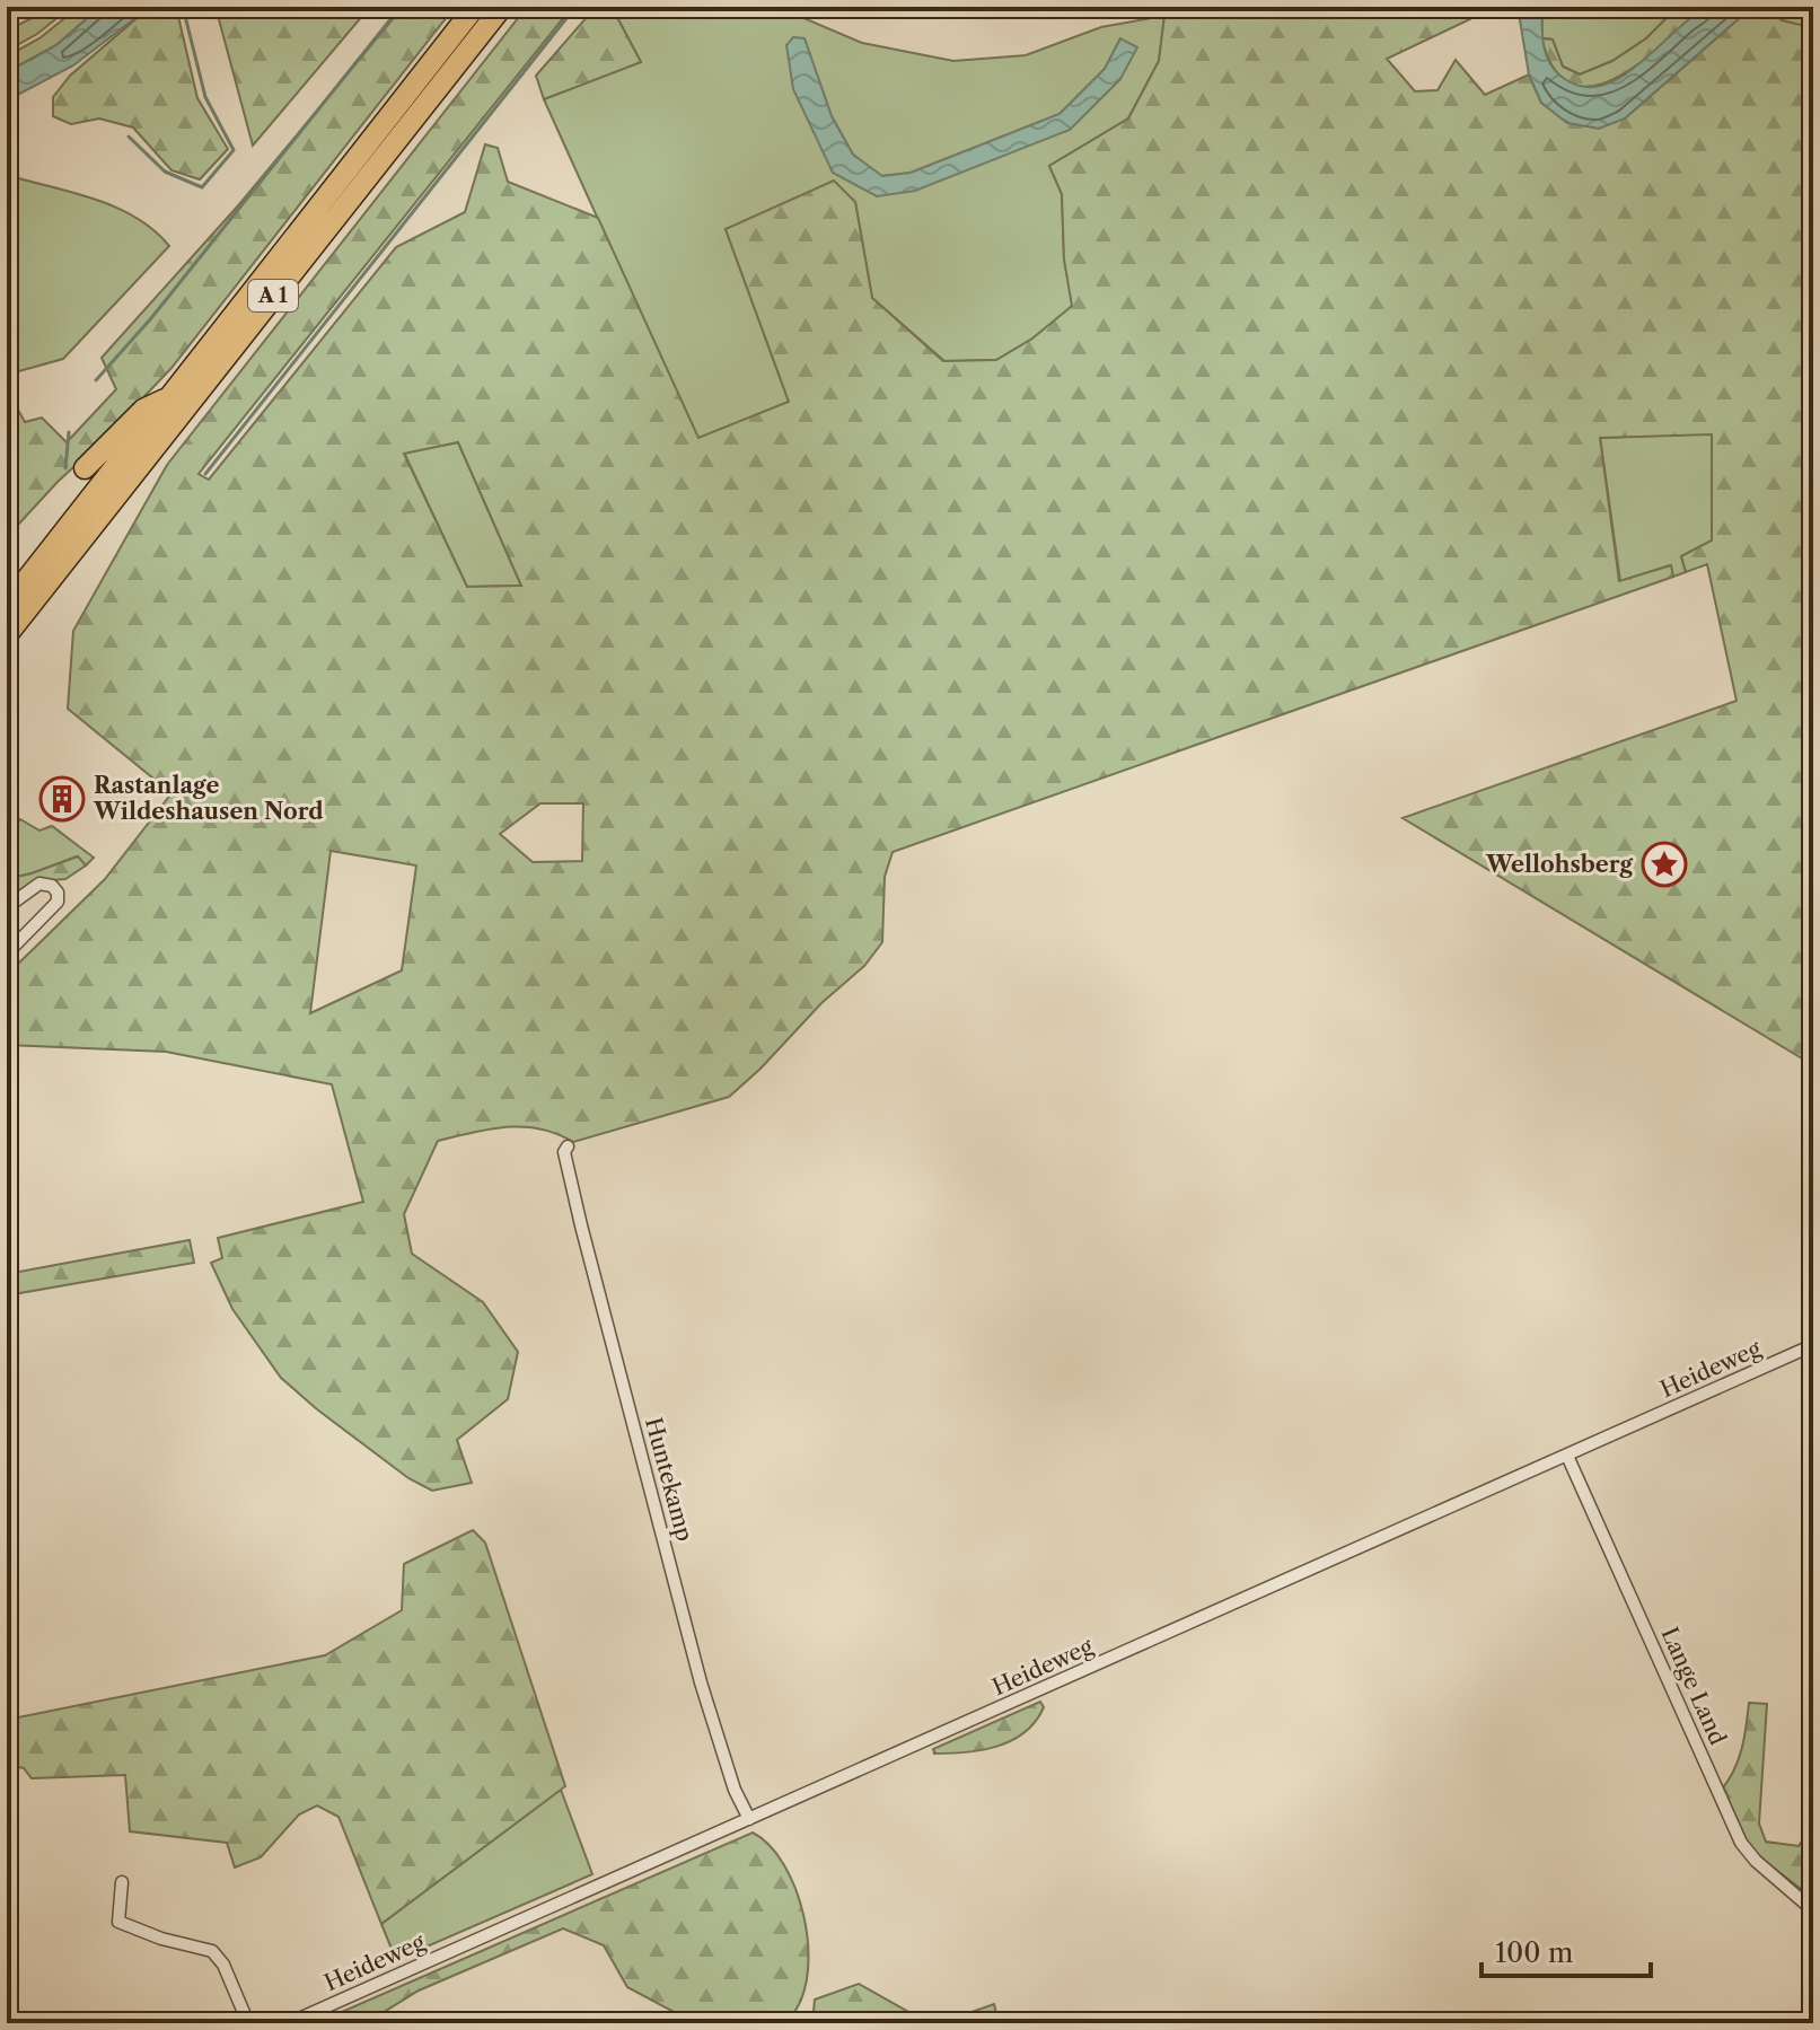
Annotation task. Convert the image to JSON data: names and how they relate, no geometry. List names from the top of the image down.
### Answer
{
  "streets": {
    "highway": ["A 1"],
    "street": ["Heideweg", "Huntekamp", "Lange Land"]
  },
  "crossings": [
    ["Heideweg", "Huntekamp"],
    ["Heideweg", "Lange Land"]
  ],
  "places": {
    "building": ["Rastanlage Wildeshausen Nord"],
    "place": ["Wellohsberg"]
  },
  "scale_bar": "100 m"
}
